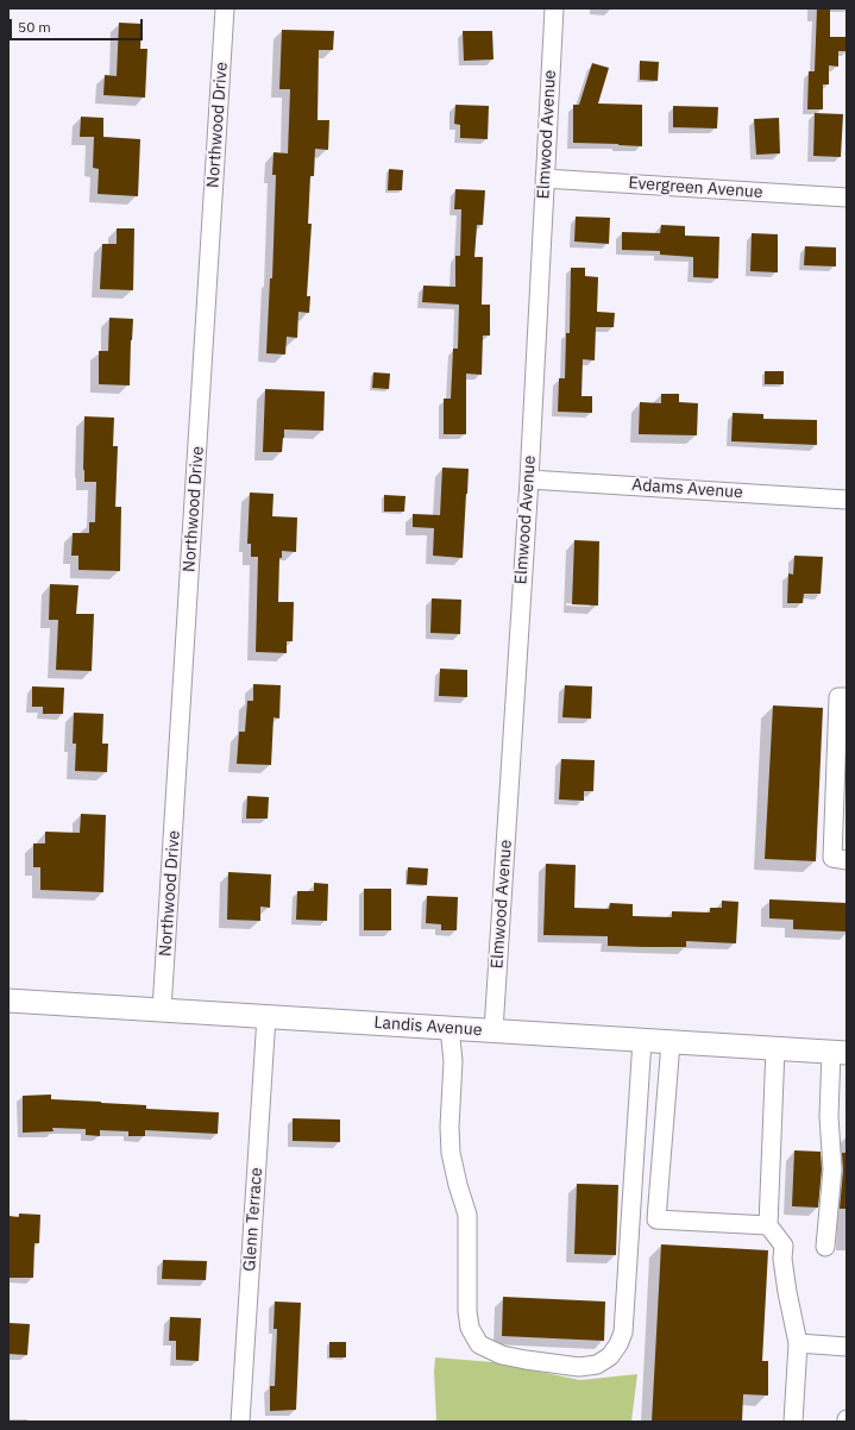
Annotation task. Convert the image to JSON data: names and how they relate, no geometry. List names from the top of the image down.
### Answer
{
  "streets": {
    "main road": ["Landis Avenue"],
    "street": [
      "Northwood Drive",
      "Elmwood Avenue",
      "Evergreen Avenue",
      "Adams Avenue",
      "Glenn Terrace"
    ]
  },
  "crossings": [
    ["Northwood Drive", "Landis Avenue"],
    ["Elmwood Avenue", "Evergreen Avenue"],
    ["Elmwood Avenue", "Adams Avenue"],
    ["Elmwood Avenue", "Landis Avenue"],
    ["Landis Avenue", "Glenn Terrace"]
  ],
  "scale_bar": "50 m"
}
